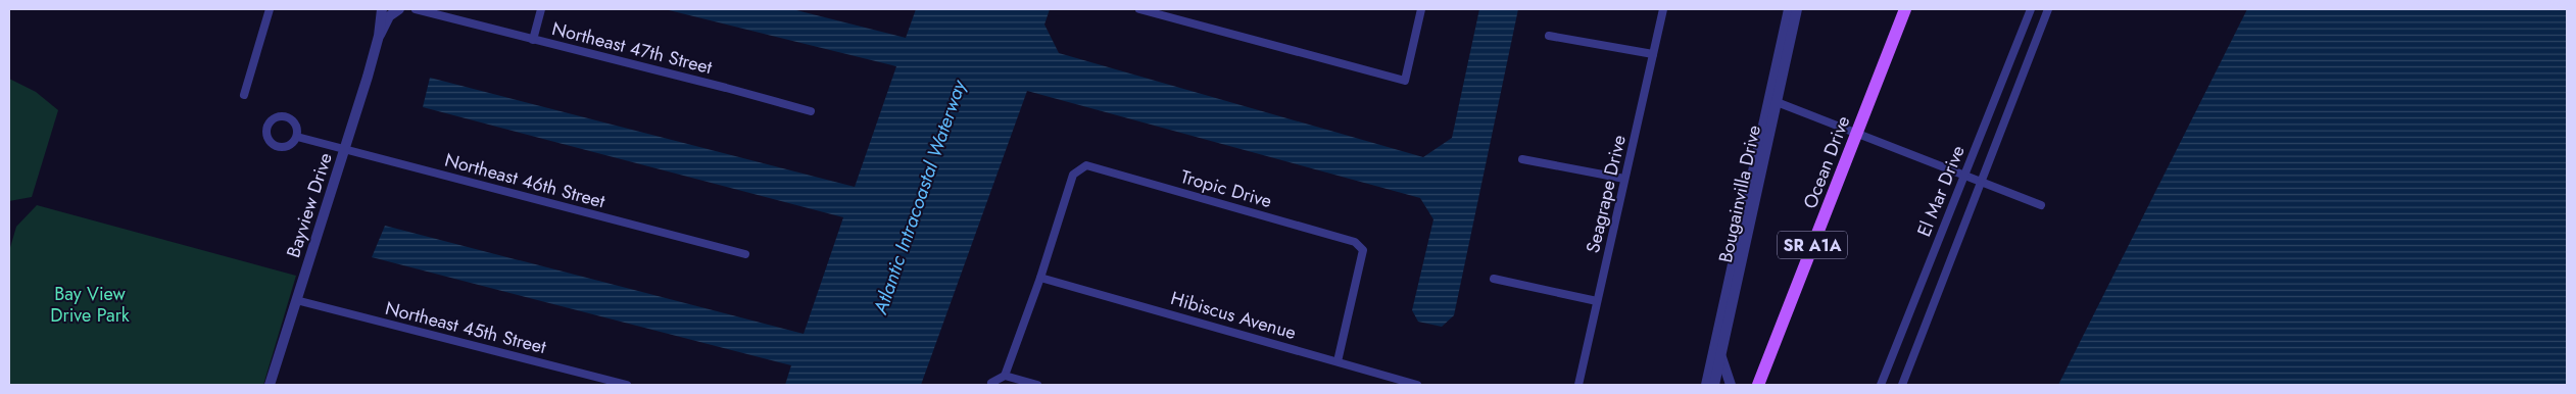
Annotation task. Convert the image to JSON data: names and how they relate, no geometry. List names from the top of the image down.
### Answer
{
  "streets": {
    "main road": ["Ocean Drive", "SR A1A"],
    "street": [
      "Northeast 47th Street",
      "Northeast 46th Street",
      "Tropic Drive",
      "El Mar Drive",
      "Seagrape Drive",
      "Bougainvilla Drive",
      "Bayview Drive",
      "Hibiscus Avenue",
      "Northeast 45th Street"
    ]
  },
  "crossings": [
    ["Northeast 46th Street", "Bayview Drive"],
    ["Tropic Drive", "Hibiscus Avenue"],
    ["Bayview Drive", "Northeast 45th Street"]
  ],
  "water": ["Atlantic Intracoastal Waterway"],
  "parks": ["Bay View Drive Park"]
}
